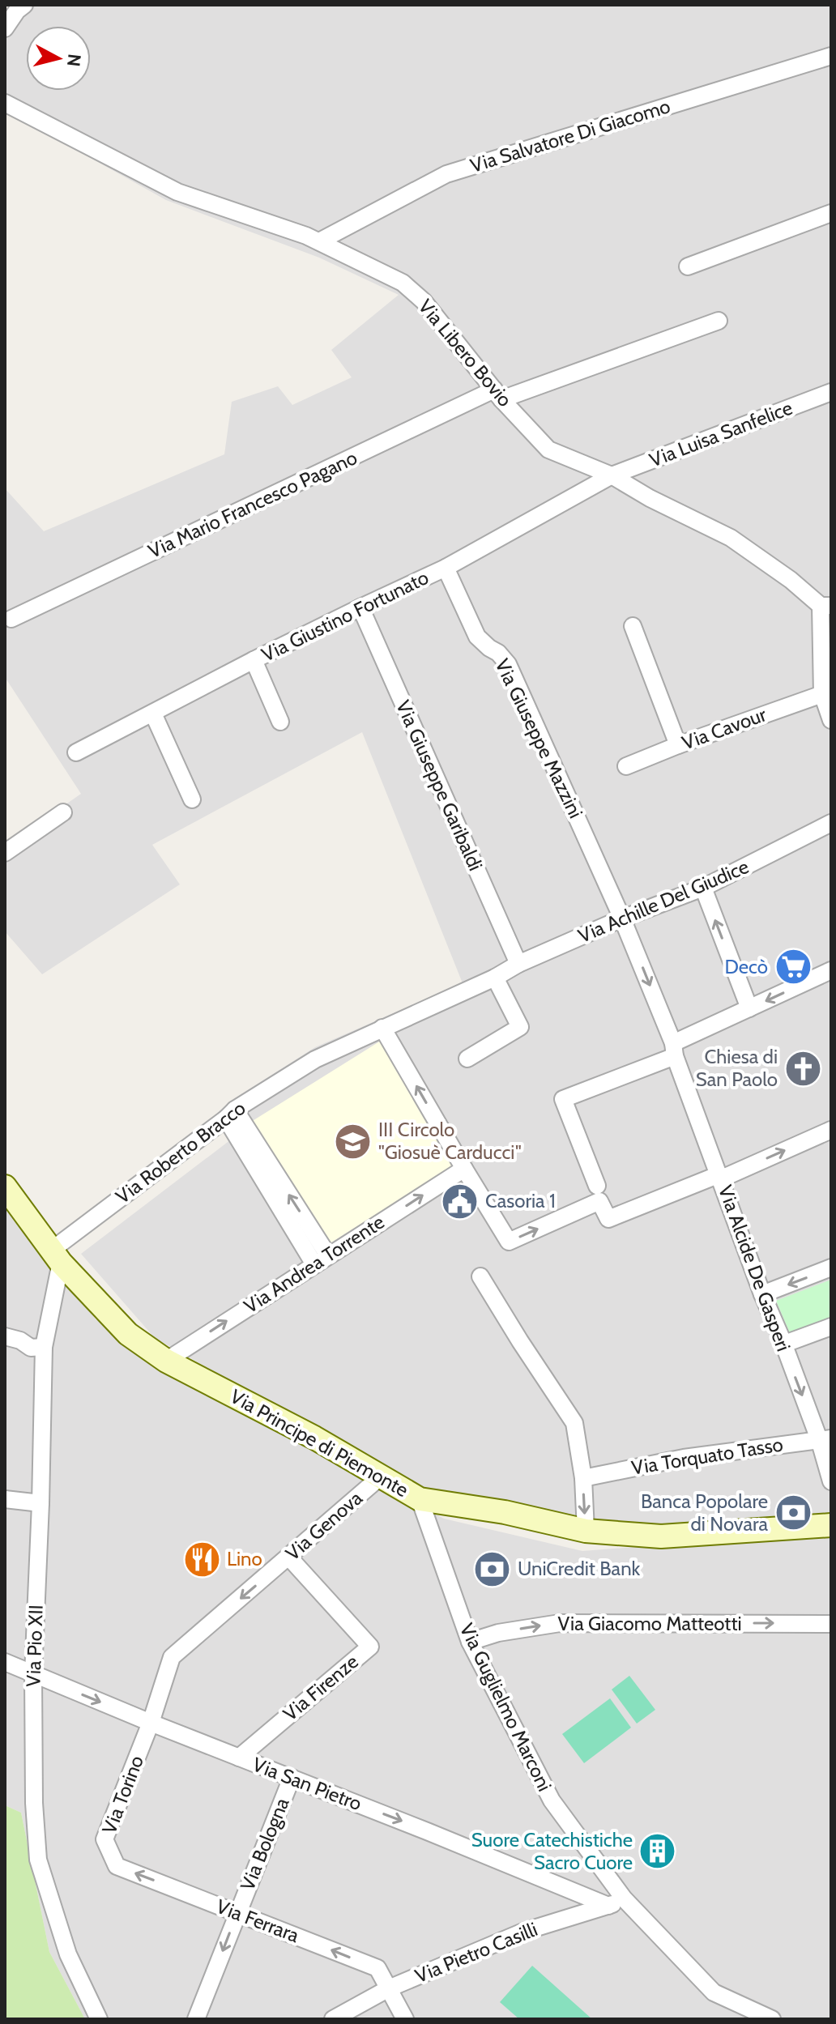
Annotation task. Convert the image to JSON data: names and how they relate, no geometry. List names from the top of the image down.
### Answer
{
  "streets": {
    "main road": ["Via Principe di Piemonte"],
    "street": [
      "Via Salvatore Di Giacomo",
      "Via Libero Bovio",
      "Via Luisa Sanfelice",
      "Via Mario Francesco Pagano",
      "Via Giustino Fortunato",
      "Via Cavour",
      "Via Giuseppe Mazzini",
      "Via Giuseppe Garibaldi",
      "Via Achille Del Giudice",
      "Via Roberto Bracco",
      "Via Andrea Torrente",
      "Via Alcide De Gasperi",
      "Via Torquato Tasso",
      "Via Genova",
      "Via Giacomo Matteotti",
      "Via Pio XII",
      "Via Firenze",
      "Via Guglielmo Marconi",
      "Via San Pietro",
      "Via Torino",
      "Via Bologna",
      "Via Ferrara",
      "Via Pietro Casilli"
    ]
  },
  "crossings": [
    ["Via Salvatore Di Giacomo", "Via Libero Bovio"],
    ["Via Libero Bovio", "Via Luisa Sanfelice"],
    ["Via Libero Bovio", "Via Mario Francesco Pagano"],
    ["Via Libero Bovio", "Via Giustino Fortunato"],
    ["Via Luisa Sanfelice", "Via Giustino Fortunato"],
    ["Via Giustino Fortunato", "Via Giuseppe Mazzini"],
    ["Via Giustino Fortunato", "Via Giuseppe Garibaldi"],
    ["Via Giuseppe Mazzini", "Via Achille Del Giudice"],
    ["Via Giuseppe Mazzini", "Via Alcide De Gasperi"],
    ["Via Giuseppe Garibaldi", "Via Achille Del Giudice"],
    ["Via Achille Del Giudice", "Via Roberto Bracco"],
    ["Via Achille Del Giudice", "Via Alcide De Gasperi"],
    ["Via Roberto Bracco", "Via Principe di Piemonte"],
    ["Via Roberto Bracco", "Via Pio XII"],
    ["Via Andrea Torrente", "Via Principe di Piemonte"],
    ["Via Alcide De Gasperi", "Via Torquato Tasso"],
    ["Via Principe di Piemonte", "Via Genova"],
    ["Via Principe di Piemonte", "Via Pio XII"],
    ["Via Principe di Piemonte", "Via Guglielmo Marconi"],
    ["Via Genova", "Via Firenze"],
    ["Via Genova", "Via San Pietro"],
    ["Via Genova", "Via Torino"],
    ["Via Giacomo Matteotti", "Via Guglielmo Marconi"],
    ["Via Pio XII", "Via San Pietro"],
    ["Via Firenze", "Via San Pietro"],
    ["Via Guglielmo Marconi", "Via San Pietro"],
    ["Via Guglielmo Marconi", "Via Pietro Casilli"],
    ["Via San Pietro", "Via Torino"],
    ["Via San Pietro", "Via Bologna"],
    ["Via San Pietro", "Via Pietro Casilli"],
    ["Via Torino", "Via Ferrara"],
    ["Via Bologna", "Via Ferrara"],
    ["Via Ferrara", "Via Pietro Casilli"]
  ],
  "one_way": [
    "Via Andrea Torrente",
    "Via Genova",
    "Via Giacomo Matteotti",
    "Via San Pietro",
    "Via Bologna",
    "Via Ferrara"
  ],
  "places": {
    "supermarket": ["Decò"],
    "church": ["Chiesa di San Paolo"],
    "school or university": ["III Circolo \"Giosuè Carducci\""],
    "public building": ["Casoria 1"],
    "bank": ["Banca Popolare di Novara", "UniCredit Bank"],
    "restaurant": ["Lino"],
    "building": ["Suore Catechistiche Sacro Cuore"]
  },
  "north": "right"
}
